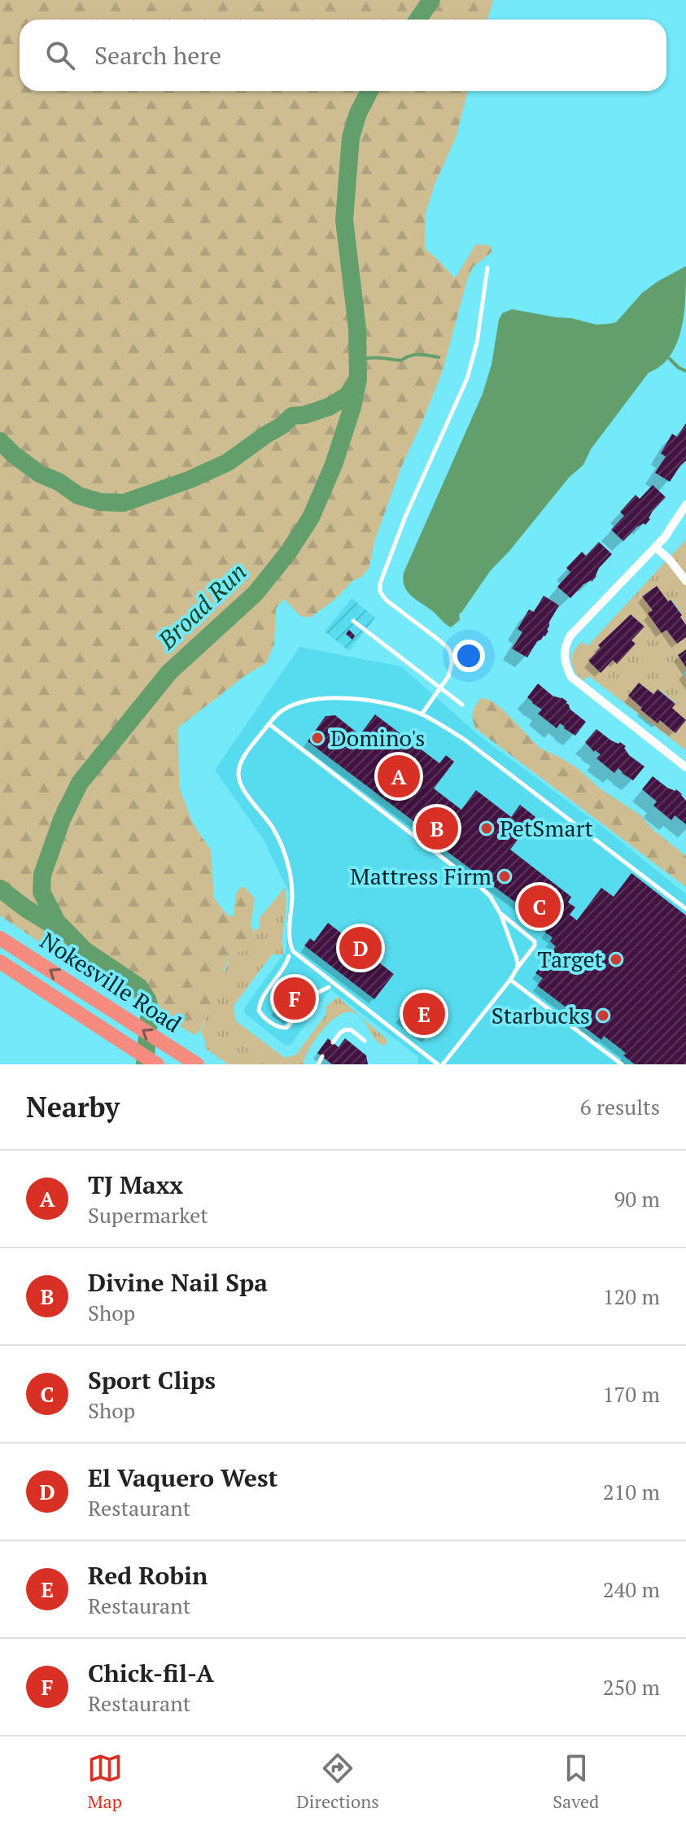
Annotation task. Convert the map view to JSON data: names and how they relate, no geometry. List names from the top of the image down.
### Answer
{
  "streets": {
    "highway": ["Nokesville Road"]
  },
  "water": ["Broad Run"],
  "places": [
    "Domino's",
    "PetSmart",
    "Mattress Firm",
    "Target",
    "Starbucks"
  ],
  "page": {
    "search": "Search here",
    "pins": [
      "A",
      "B",
      "C",
      "D",
      "F",
      "E"
    ],
    "heading": ["Nearby", "6 results"],
    "list": [
      {
        "mark": "A",
        "name": "TJ Maxx",
        "note": "Supermarket",
        "value": "90 m"
      },
      {
        "mark": "B",
        "name": "Divine Nail Spa",
        "note": "Shop",
        "value": "120 m"
      },
      {
        "mark": "C",
        "name": "Sport Clips",
        "note": "Shop",
        "value": "170 m"
      },
      {
        "mark": "D",
        "name": "El Vaquero West",
        "note": "Restaurant",
        "value": "210 m"
      },
      {
        "mark": "E",
        "name": "Red Robin",
        "note": "Restaurant",
        "value": "240 m"
      },
      {
        "mark": "F",
        "name": "Chick-fil-A",
        "note": "Restaurant",
        "value": "250 m"
      }
    ],
    "nav": ["Map", "Directions", "Saved"]
  }
}
